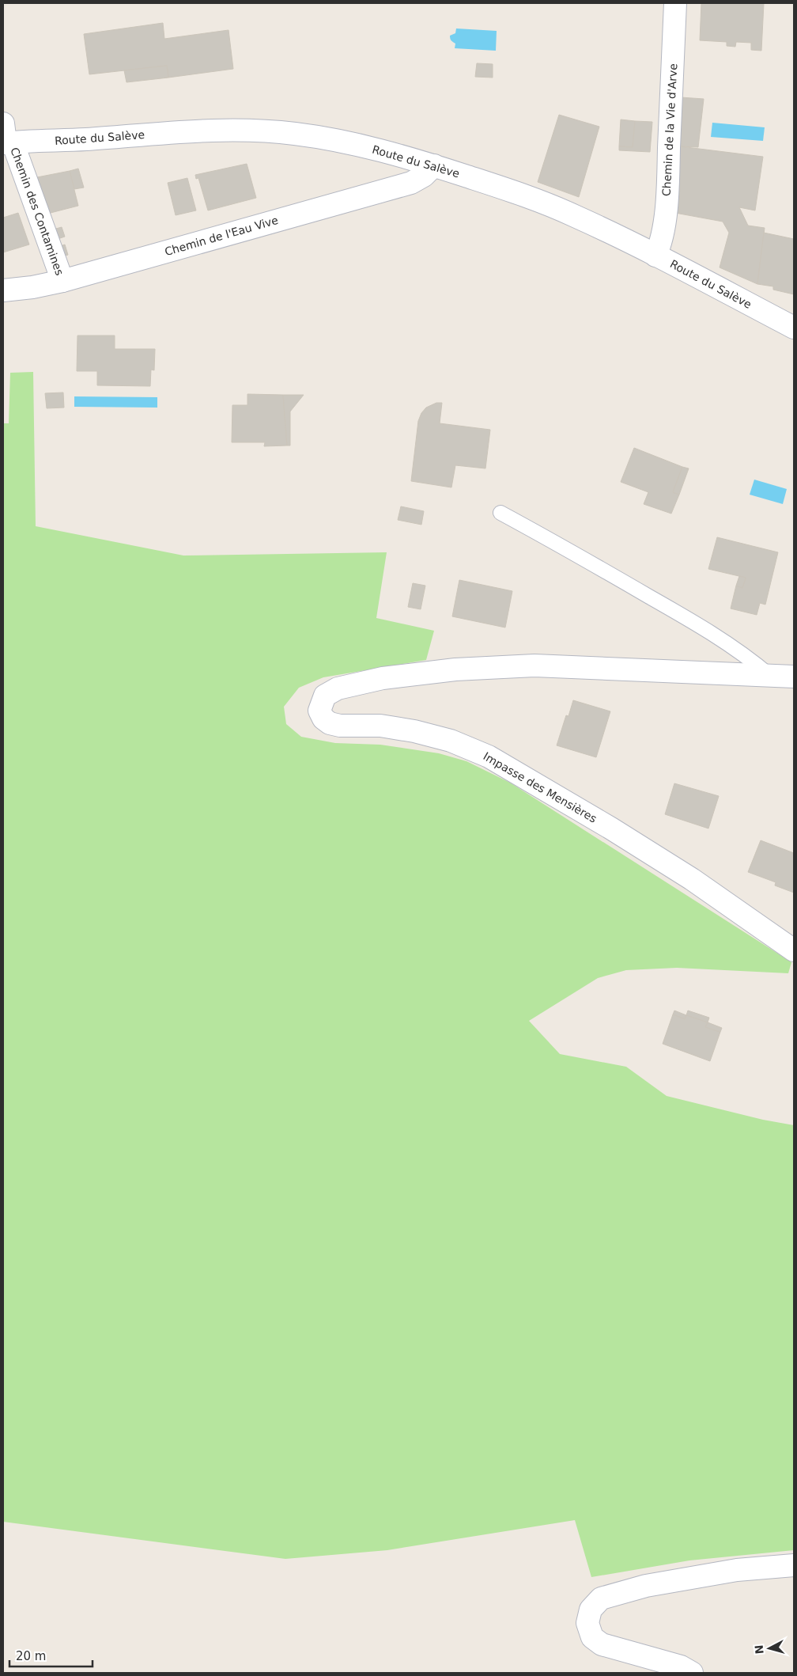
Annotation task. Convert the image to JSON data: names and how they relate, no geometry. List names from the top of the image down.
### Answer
{
  "streets": {
    "street": [
      "Chemin de la Vie d'Arve",
      "Route du Salève",
      "Chemin des Contamines",
      "Chemin de l'Eau Vive",
      "Impasse des Mensières"
    ]
  },
  "crossings": [
    ["Chemin de la Vie d'Arve", "Route du Salève"],
    ["Route du Salève", "Chemin des Contamines"],
    ["Route du Salève", "Chemin de l'Eau Vive"],
    ["Chemin des Contamines", "Chemin de l'Eau Vive"]
  ],
  "scale_bar": "20 m",
  "north": "left"
}
